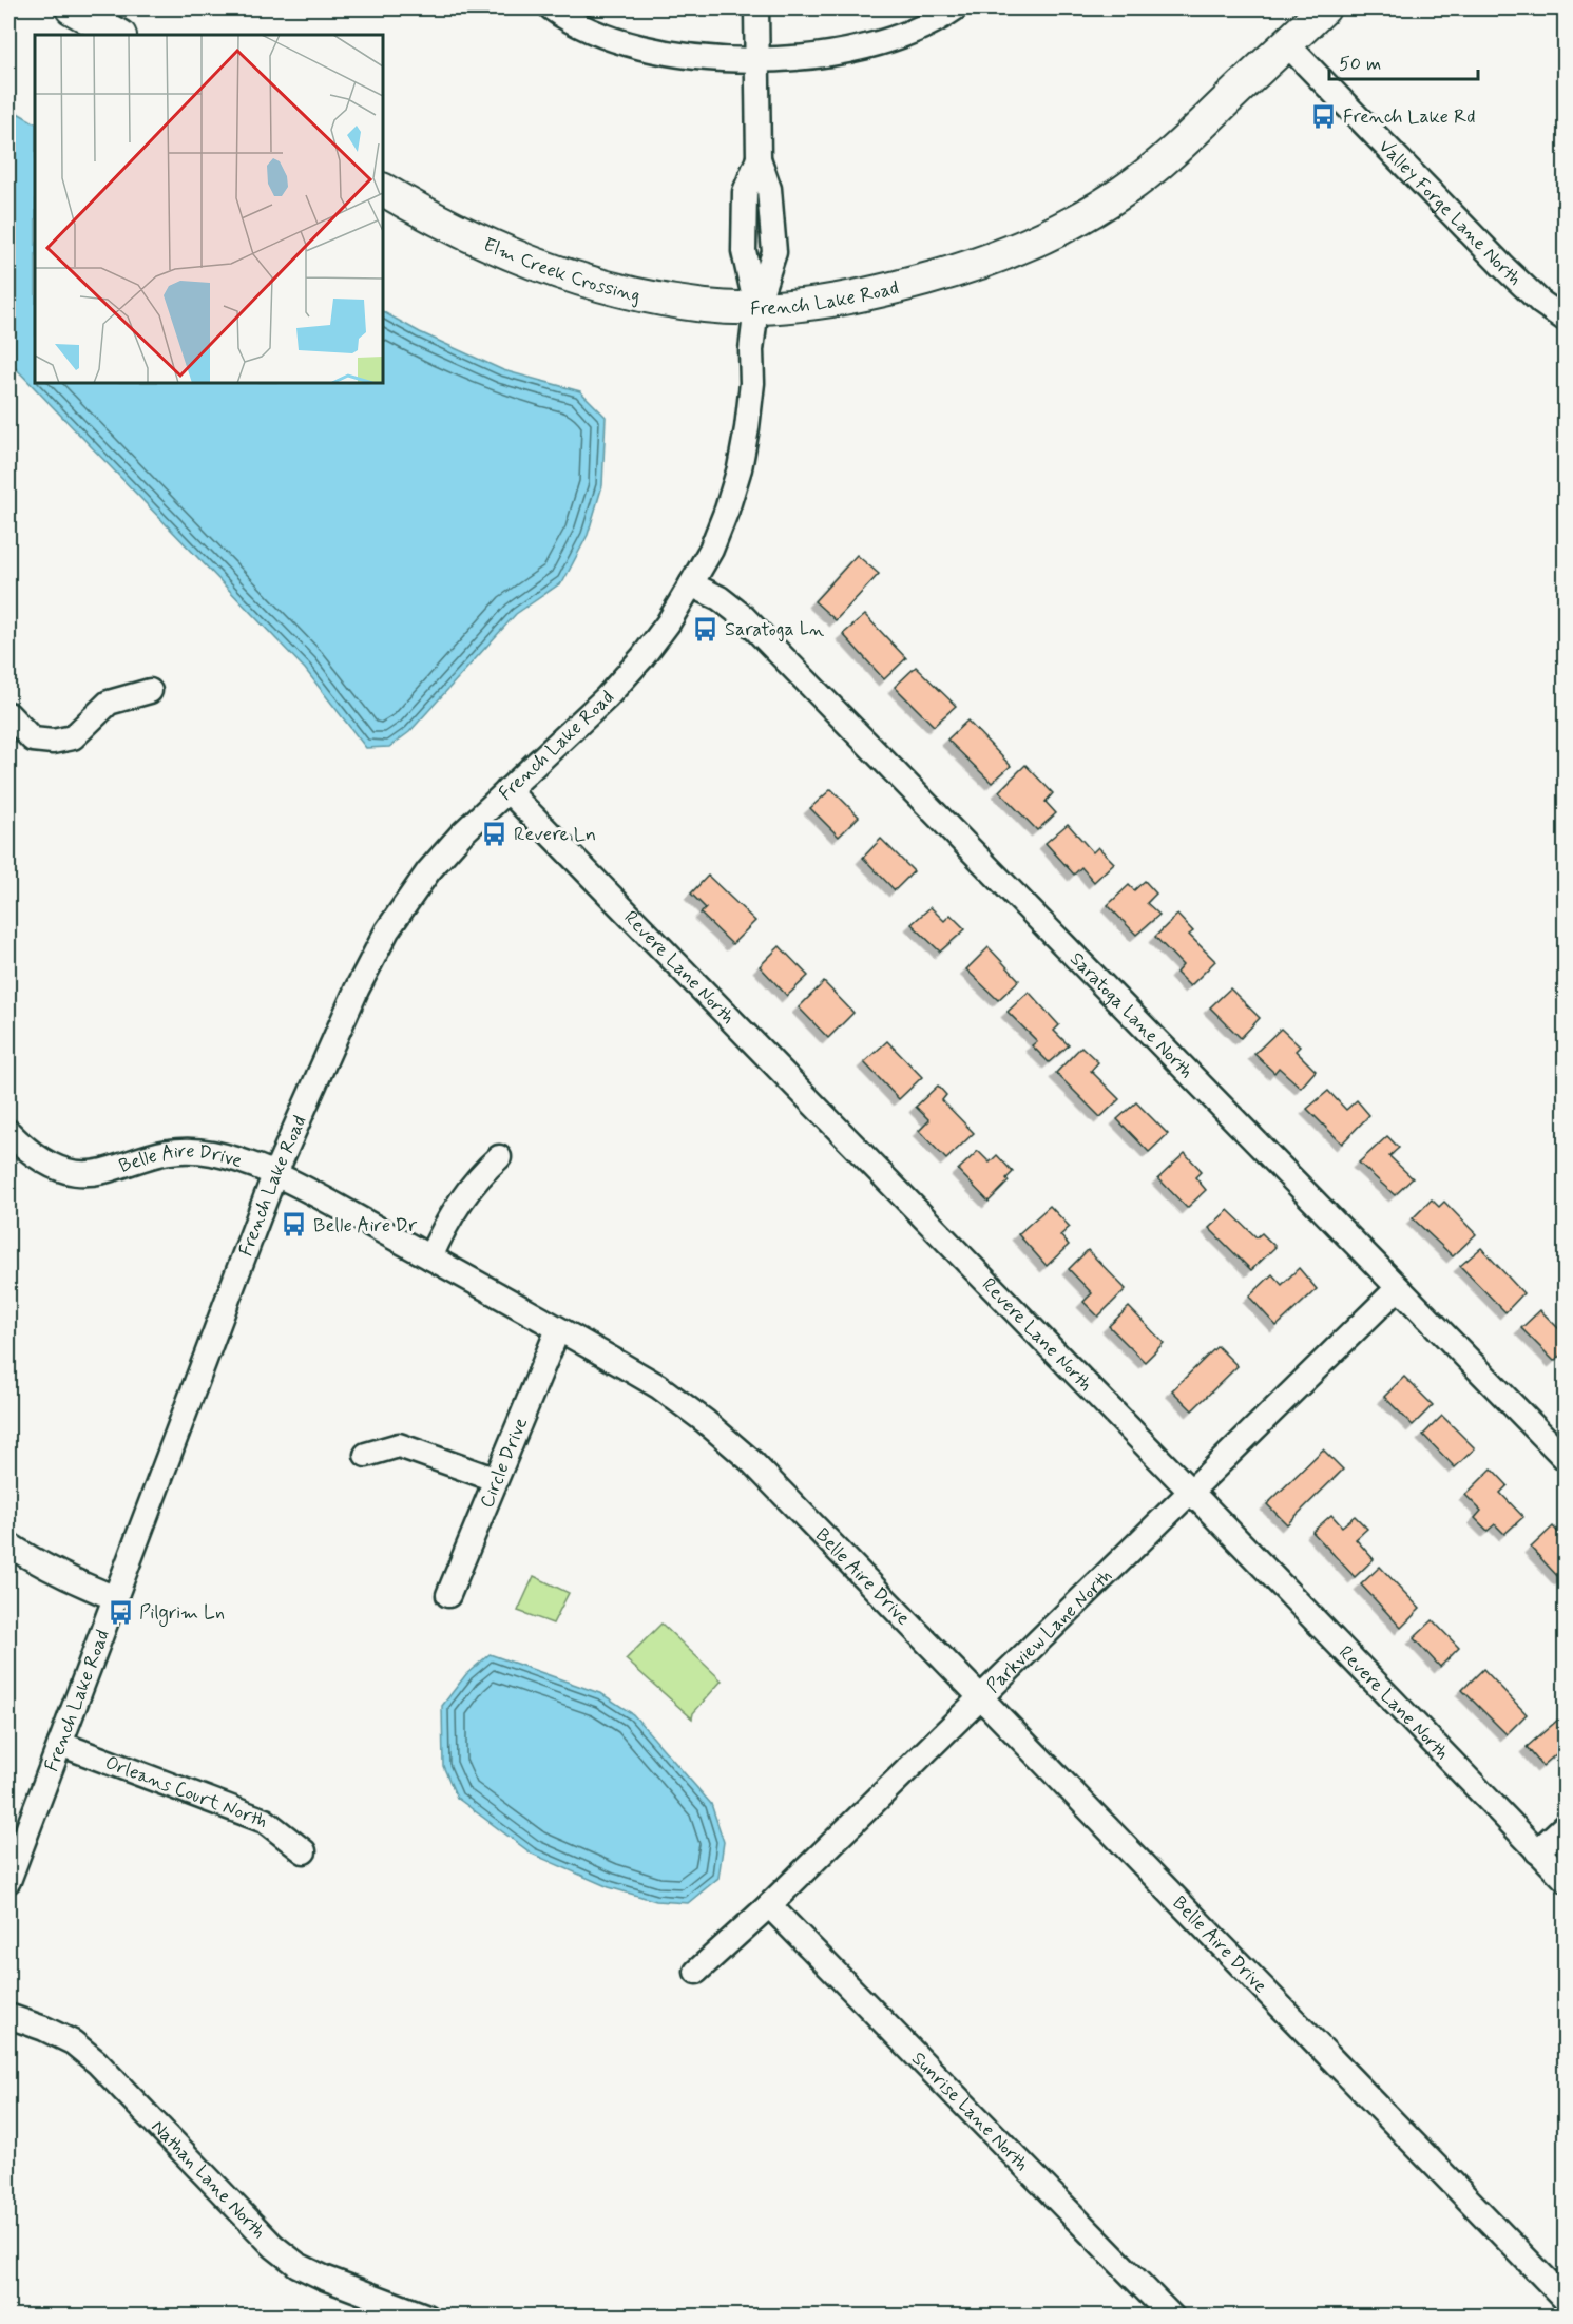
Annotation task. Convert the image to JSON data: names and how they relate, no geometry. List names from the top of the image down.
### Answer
{
  "streets": {
    "main road": ["Elm Creek Crossing", "French Lake Road"],
    "street": [
      "Valley Forge Lane North",
      "Revere Lane North",
      "Saratoga Lane North",
      "Belle Aire Drive",
      "Circle Drive",
      "Parkview Lane North",
      "Orleans Court North",
      "Sunrise Lane North",
      "Nathan Lane North"
    ]
  },
  "crossings": [
    ["Valley Forge Lane North", "French Lake Road"],
    ["Elm Creek Crossing", "French Lake Road"],
    ["French Lake Road", "Revere Lane North"],
    ["French Lake Road", "Saratoga Lane North"],
    ["French Lake Road", "Belle Aire Drive"],
    ["French Lake Road", "Orleans Court North"],
    ["Revere Lane North", "Parkview Lane North"],
    ["Saratoga Lane North", "Parkview Lane North"],
    ["Belle Aire Drive", "Circle Drive"],
    ["Belle Aire Drive", "Parkview Lane North"],
    ["Parkview Lane North", "Sunrise Lane North"]
  ],
  "places": {
    "bus stop": [
      "French Lake Rd",
      "Saratoga Ln",
      "Revere Ln",
      "Belle Aire Dr",
      "Pilgrim Ln"
    ]
  },
  "scale_bar": "50 m"
}
